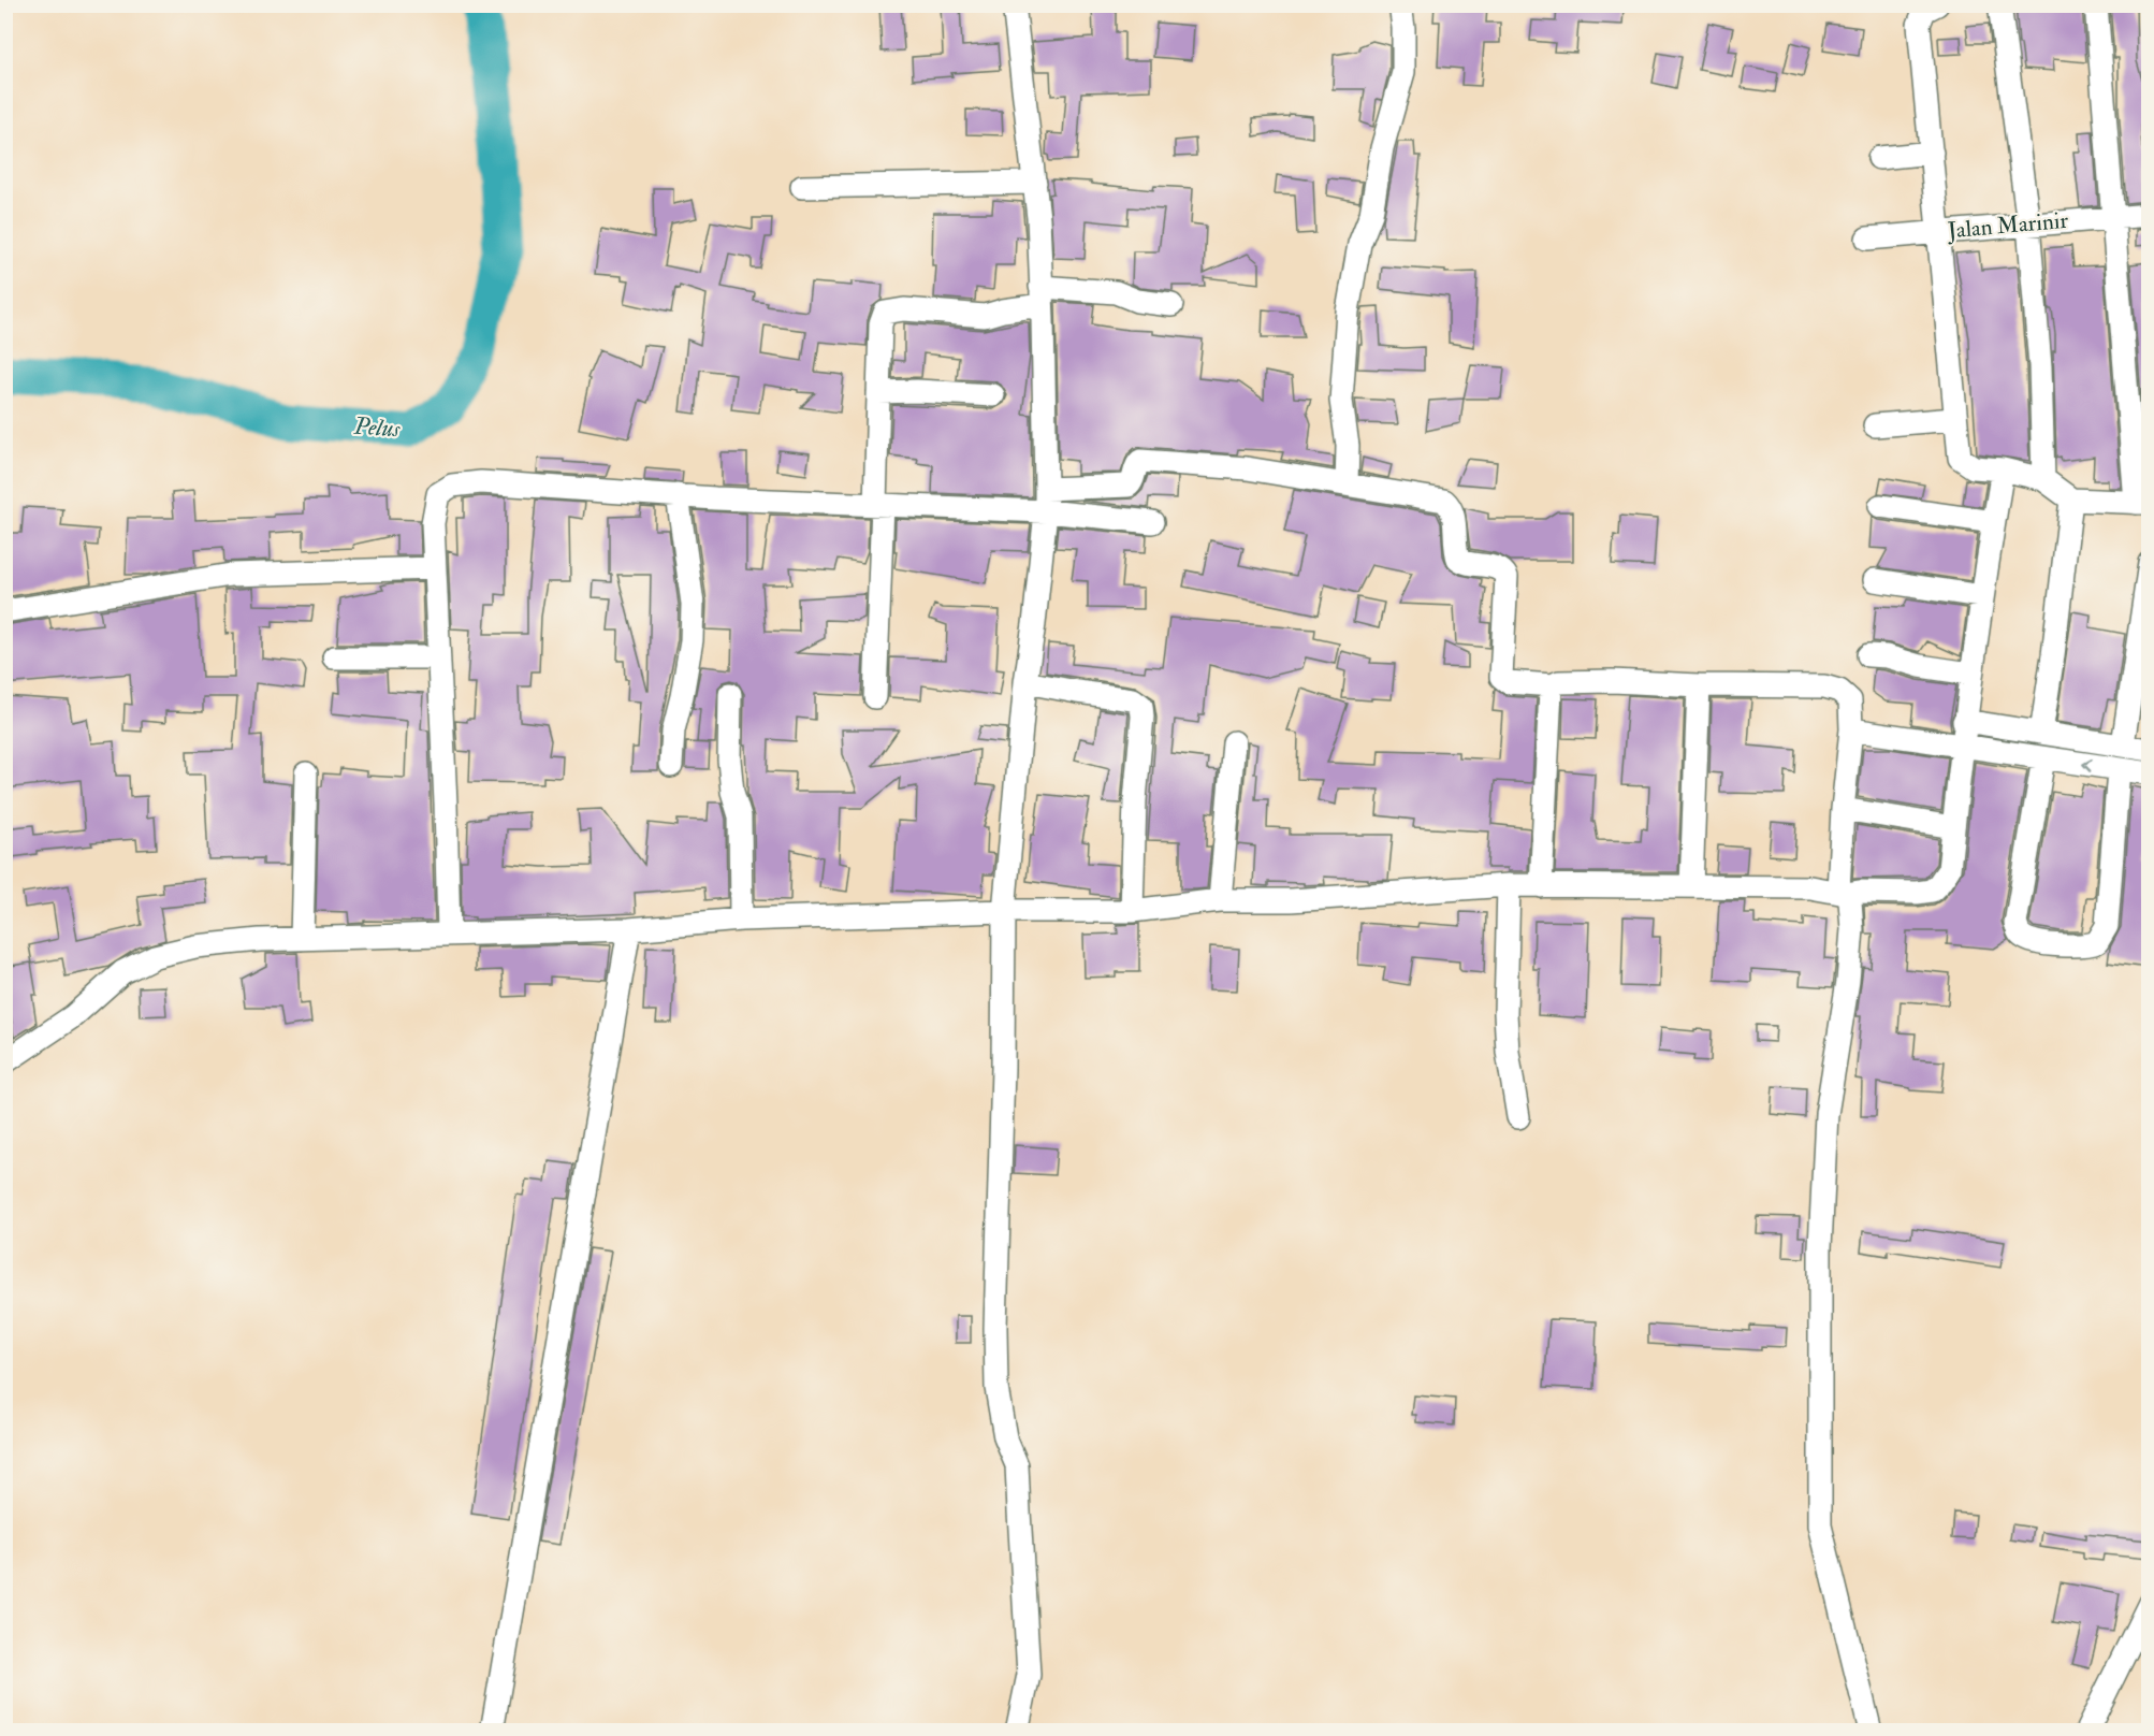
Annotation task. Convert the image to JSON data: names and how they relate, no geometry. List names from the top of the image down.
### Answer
{
  "streets": {
    "street": ["Jalan Marinir"]
  },
  "water": ["Pelus"]
}
